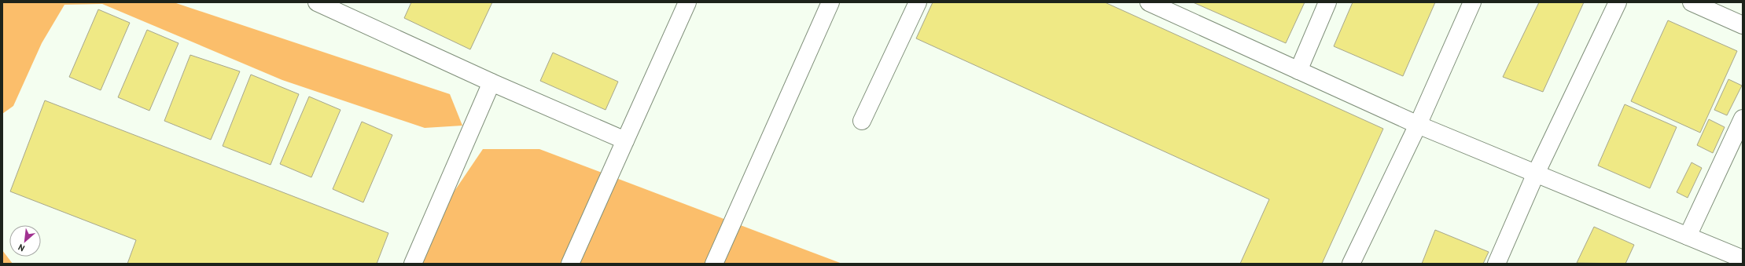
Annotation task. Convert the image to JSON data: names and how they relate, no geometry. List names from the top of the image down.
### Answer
{
  "north": "bottom left"
}
